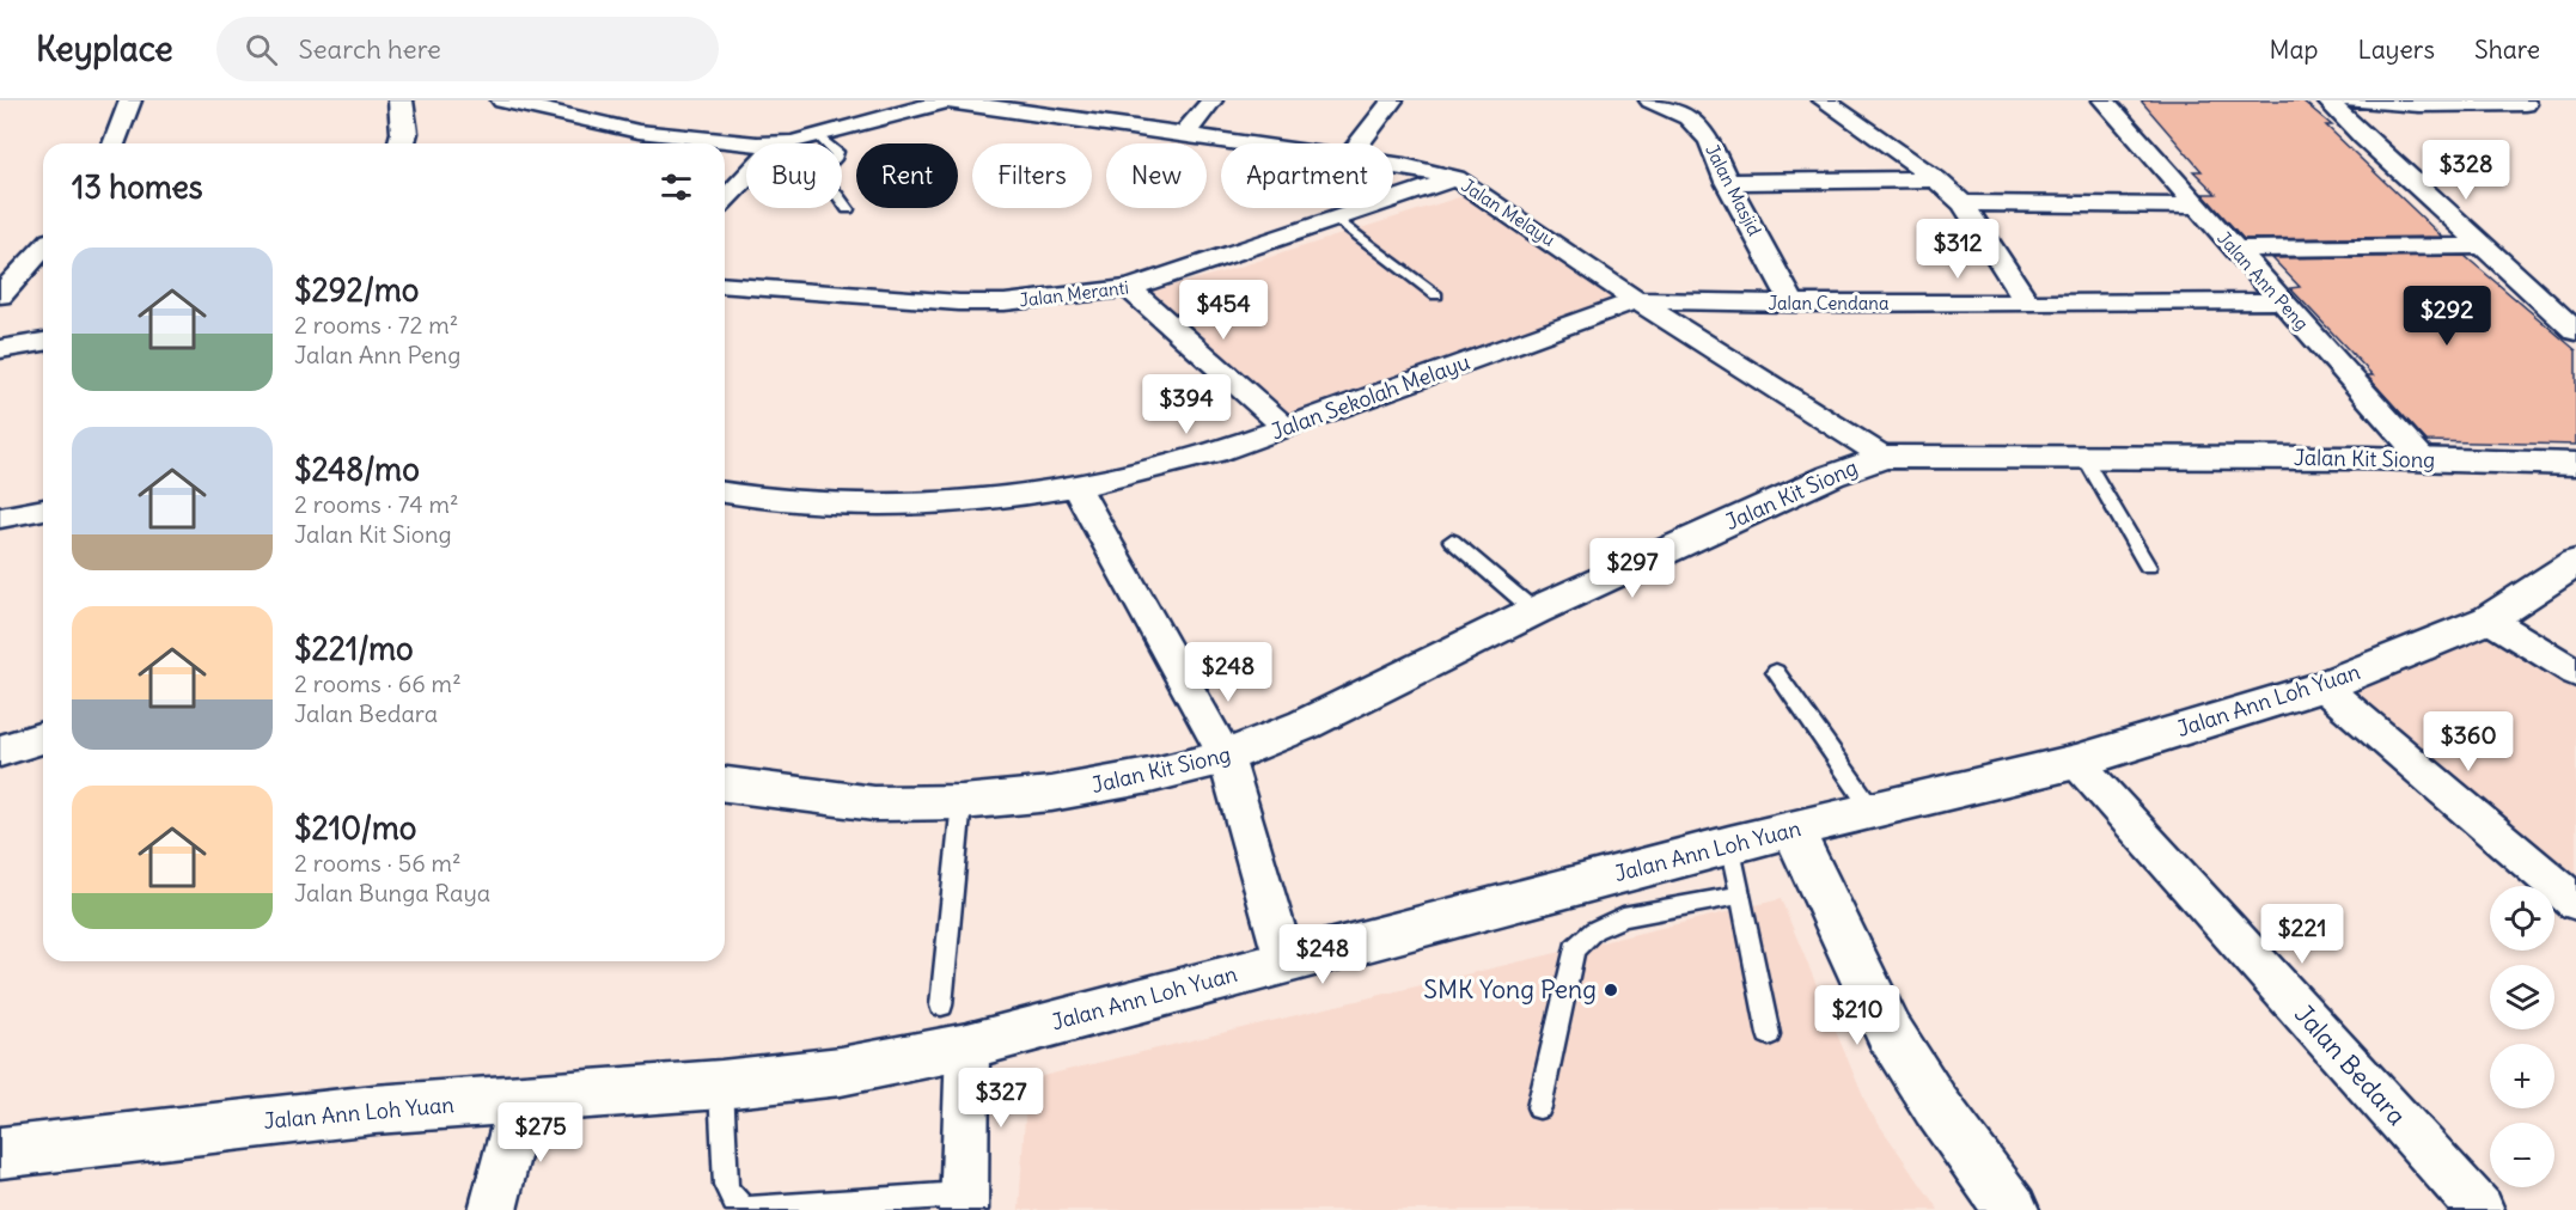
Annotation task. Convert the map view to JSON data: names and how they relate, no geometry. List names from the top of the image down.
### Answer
{
  "streets": {
    "street": [
      "Jalan Masjid",
      "Jalan Melayu",
      "Jalan Ann Peng",
      "Jalan Meranti",
      "Jalan Cendana",
      "Jalan Sekolah Melayu",
      "Jalan Kit Siong",
      "Jalan Ann Loh Yuan",
      "Jalan Bedara"
    ]
  },
  "crossings": [
    ["Jalan Masjid", "Jalan Cendana"],
    ["Jalan Melayu", "Jalan Meranti"],
    ["Jalan Melayu", "Jalan Cendana"],
    ["Jalan Melayu", "Jalan Sekolah Melayu"],
    ["Jalan Melayu", "Jalan Kit Siong"],
    ["Jalan Ann Peng", "Jalan Cendana"],
    ["Jalan Ann Peng", "Jalan Kit Siong"],
    ["Jalan Cendana", "Jalan Sekolah Melayu"],
    ["Jalan Ann Loh Yuan", "Jalan Bedara"]
  ],
  "places": ["SMK Yong Peng"],
  "page": {
    "header": "Keyplace",
    "search": "Search here",
    "nav": ["Map", "Layers", "Share"],
    "price": [
      "$328",
      "$312",
      "$454",
      "$292",
      "$394",
      "$297",
      "$248",
      "$360",
      "$221",
      "$248",
      "$210",
      "$327",
      "$275"
    ],
    "chip": [
      "Buy",
      "Rent",
      "Filters",
      "New",
      "Apartment"
    ],
    "heading": "13 homes",
    "list": [
      {
        "name": "$292/mo",
        "note": "2 rooms · 72 m² · Jalan Ann Peng"
      },
      {
        "name": "$248/mo",
        "note": "2 rooms · 74 m² · Jalan Kit Siong"
      },
      {
        "name": "$221/mo",
        "note": "2 rooms · 66 m² · Jalan Bedara"
      },
      {
        "name": "$210/mo",
        "note": "2 rooms · 56 m² · Jalan Bunga Raya"
      }
    ],
    "map_buttons": ["+", "−"]
  }
}
